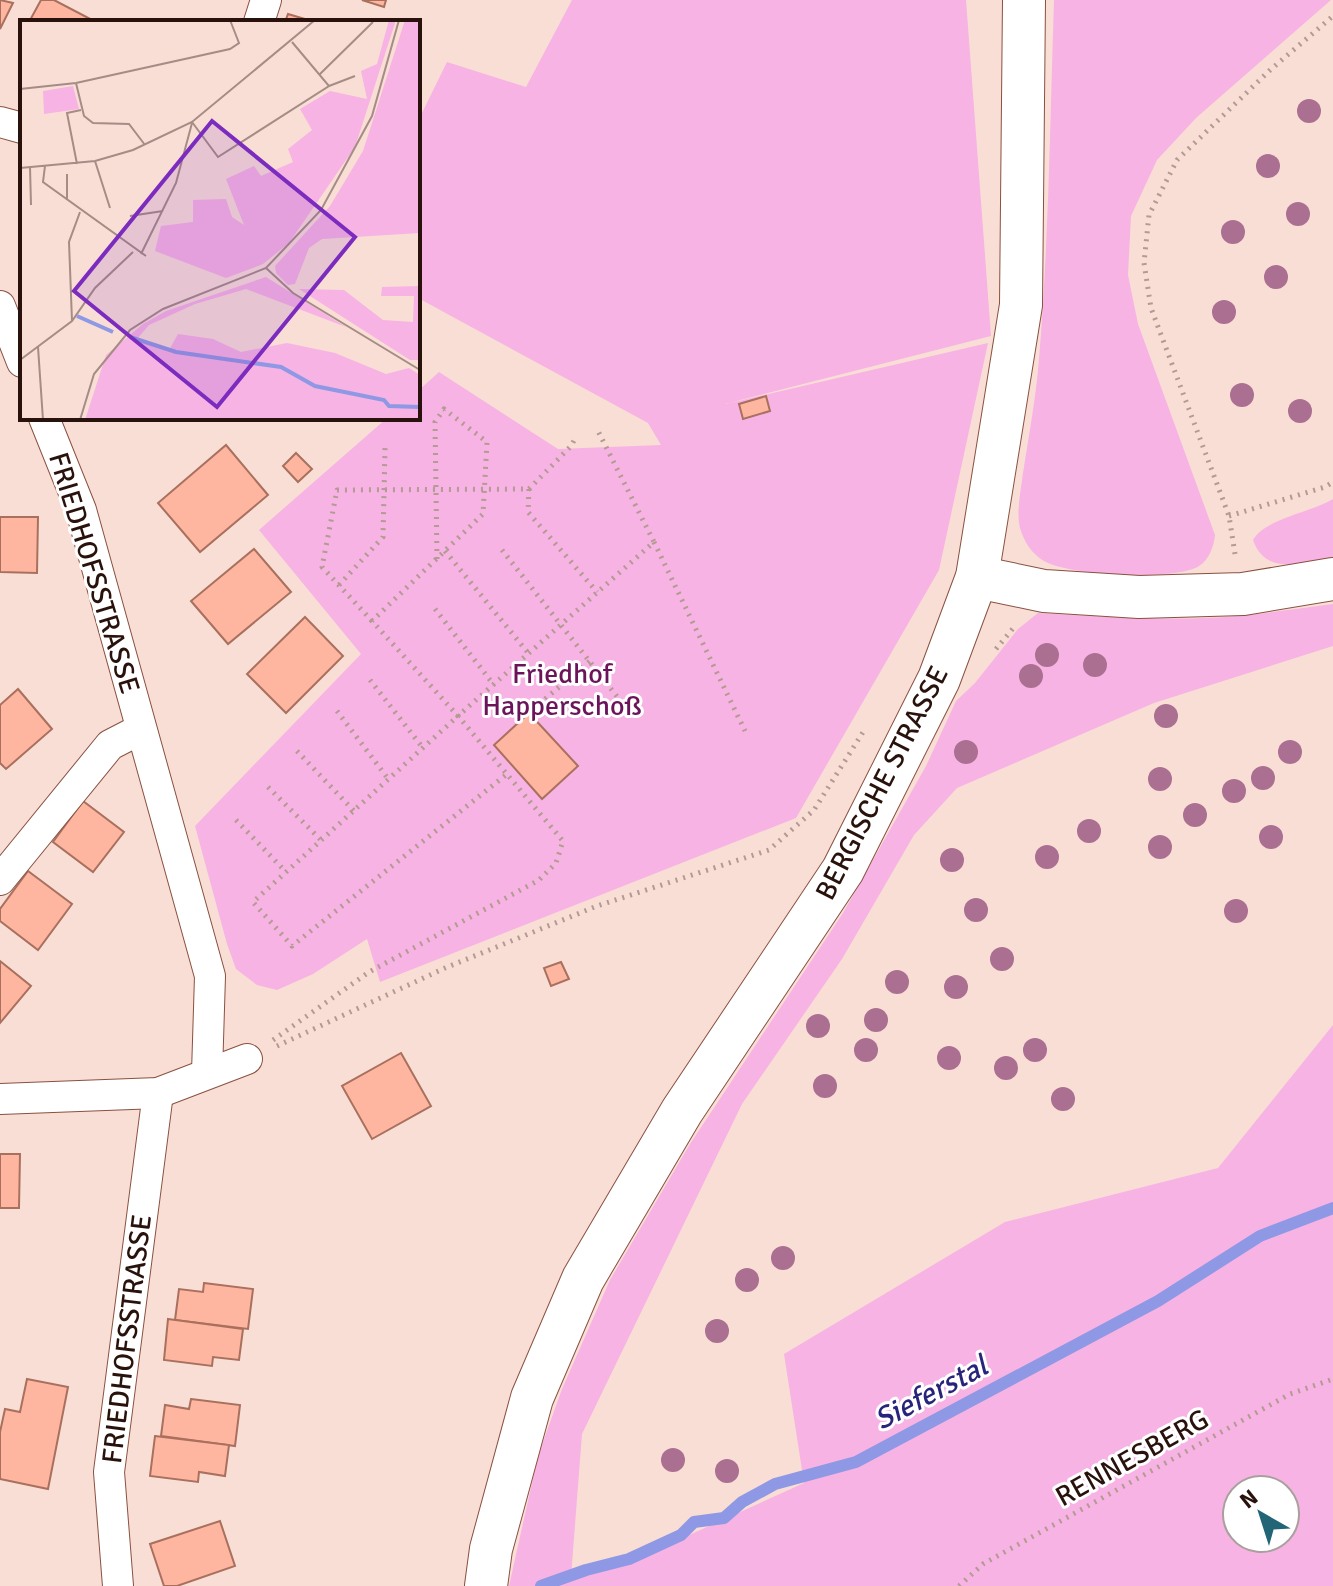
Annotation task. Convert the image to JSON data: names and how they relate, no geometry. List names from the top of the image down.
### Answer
{
  "streets": {
    "main road": ["BERGISCHE STRASSE"],
    "street": ["FRIEDHOFSSTRASSE"],
    "path": ["RENNESBERG"]
  },
  "water": ["Sieferstal"],
  "parks": ["Friedhof Happerschoß"],
  "north": "top left"
}
